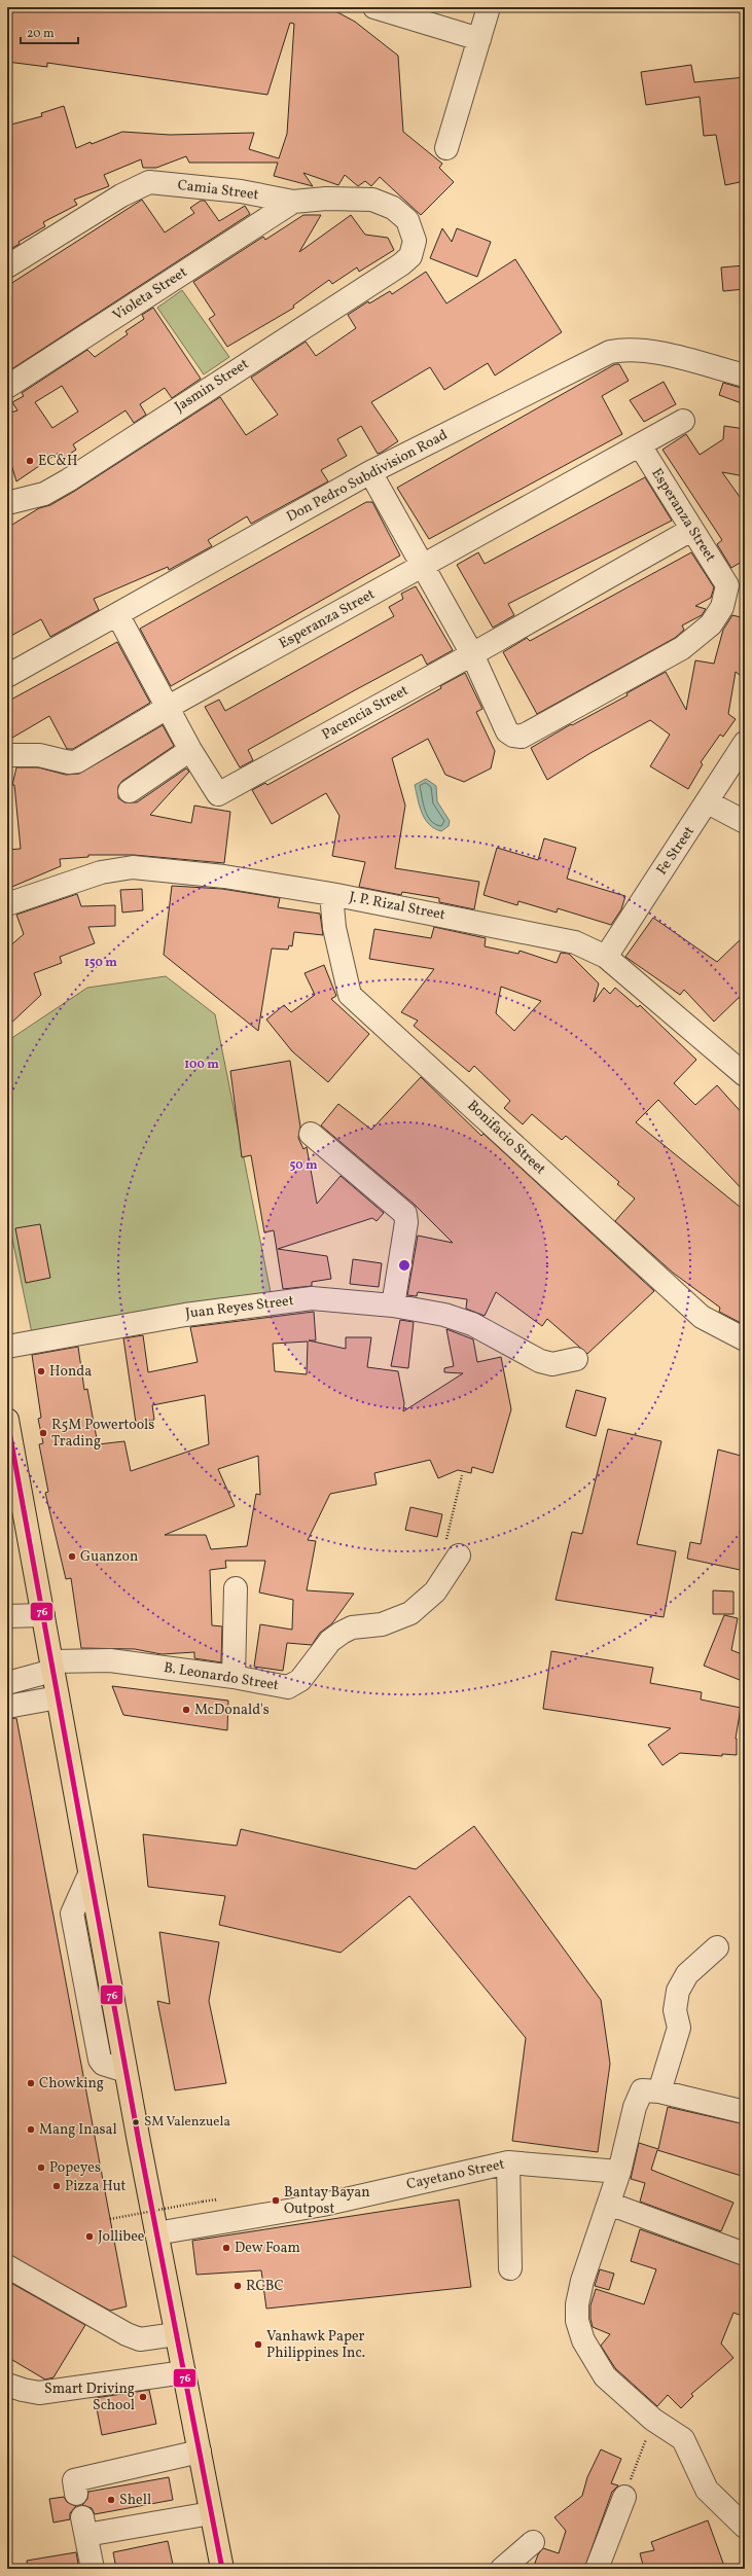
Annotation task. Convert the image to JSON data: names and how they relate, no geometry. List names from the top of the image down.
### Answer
{
  "streets": {
    "street": [
      "Camia Street",
      "Violeta Street",
      "Jasmin Street",
      "Don Pedro Subdivision Road",
      "Esperanza Street",
      "Pacencia Street",
      "Fe Street",
      "J. P. Rizal Street",
      "Bonifacio Street",
      "Juan Reyes Street",
      "B. Leonardo Street",
      "Cayetano Street"
    ]
  },
  "crossings": [
    ["Camia Street", "Violeta Street"],
    ["Camia Street", "Jasmin Street"],
    ["Don Pedro Subdivision Road", "Pacencia Street"],
    ["Esperanza Street", "Pacencia Street"],
    ["Fe Street", "J. P. Rizal Street"],
    ["J. P. Rizal Street", "Bonifacio Street"]
  ],
  "places": [
    "EC&H",
    "Honda",
    "R5M Powertools Trading",
    "Guanzon",
    "McDonald's",
    "Chowking",
    "SM Valenzuela",
    "Mang Inasal",
    "Popeyes",
    "Pizza Hut",
    "Bantay Bayan Outpost",
    "Jollibee",
    "Dew Foam",
    "RCBC",
    "Vanhawk Paper Philippines Inc.",
    "Smart Driving School",
    "Shell"
  ],
  "lines": ["transit line 76"],
  "scale_bar": "20 m",
  "rings": ["150 m", "100 m", "50 m"]
}
